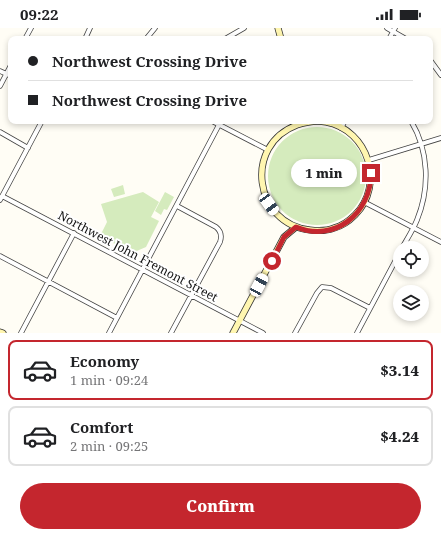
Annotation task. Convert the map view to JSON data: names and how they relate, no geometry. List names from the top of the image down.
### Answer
{
  "streets": {
    "street": ["Northwest John Fremont Street"]
  },
  "page": {
    "status": "09:22",
    "banner": ["Northwest Crossing Drive", "Northwest Crossing Drive"],
    "bubble": "1 min",
    "list": [
      {
        "name": "Economy",
        "note": "1 min · 09:24",
        "value": "$3.14"
      },
      {
        "name": "Comfort",
        "note": "2 min · 09:25",
        "value": "$4.24"
      }
    ],
    "buttons": "Confirm"
  }
}
